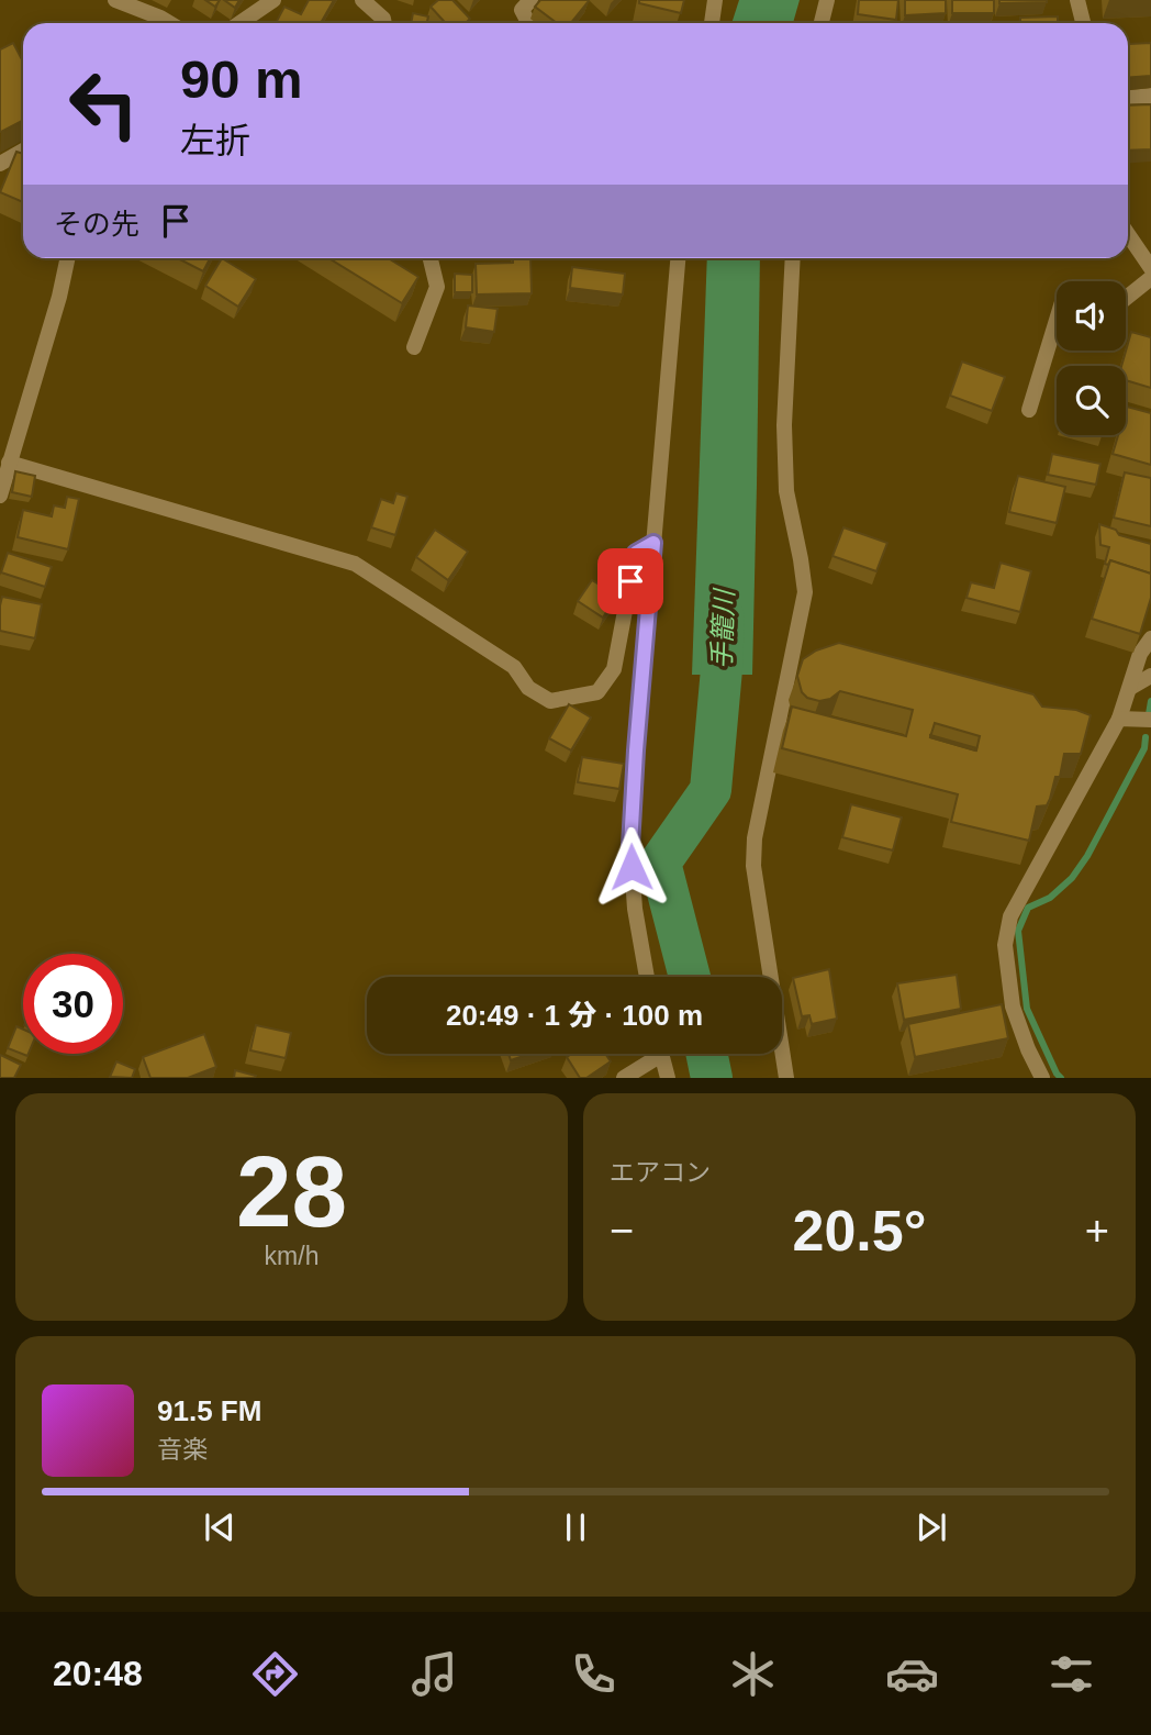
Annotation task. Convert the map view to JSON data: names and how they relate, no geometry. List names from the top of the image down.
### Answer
{
  "water": ["手籠川"],
  "page": {
    "turn": ["90 m", "左折"],
    "then": "その先",
    "limit": "30",
    "trip": "20:49 · 1 分 · 100 m",
    "tile": [
      ["28", "km/h"],
      "エアコン"
    ],
    "heat": ["−", "20.5°", "+"],
    "song": ["91.5 FM", "音楽"],
    "tabs": "20:48"
  }
}
